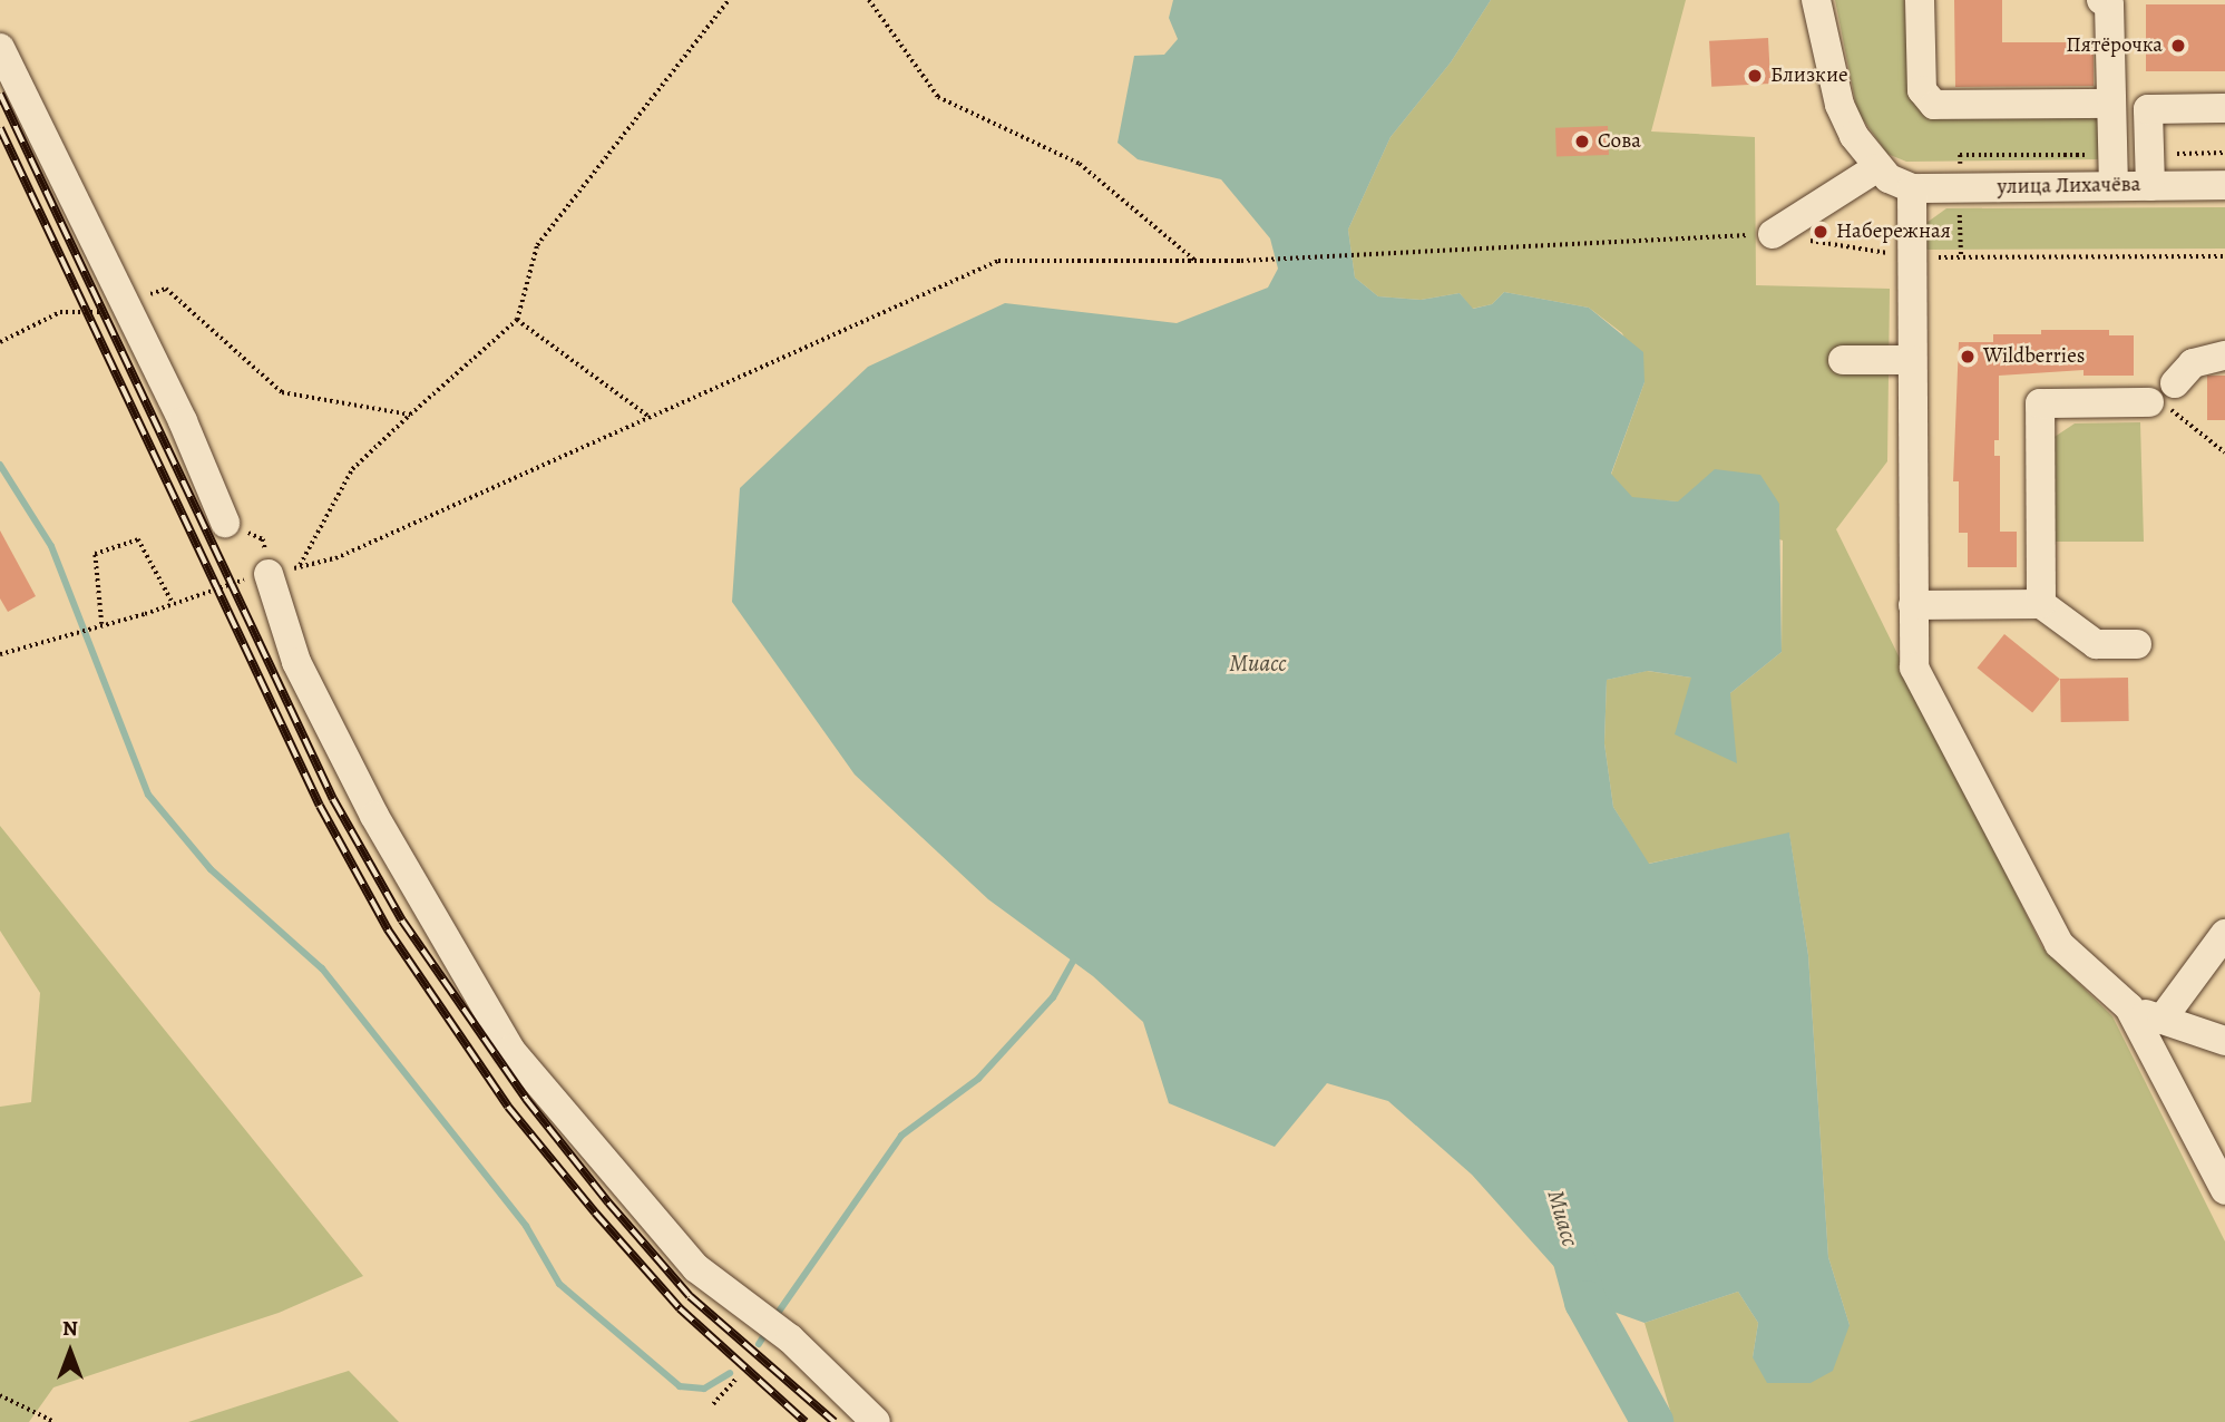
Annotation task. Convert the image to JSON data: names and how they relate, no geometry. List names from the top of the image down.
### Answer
{
  "streets": {
    "street": ["улица Лихачёва"]
  },
  "water": ["Миасс"],
  "places": [
    "Пятёрочка",
    "Близкие",
    "Сова",
    "Набережная",
    "Wildberries"
  ],
  "north": "top"
}
